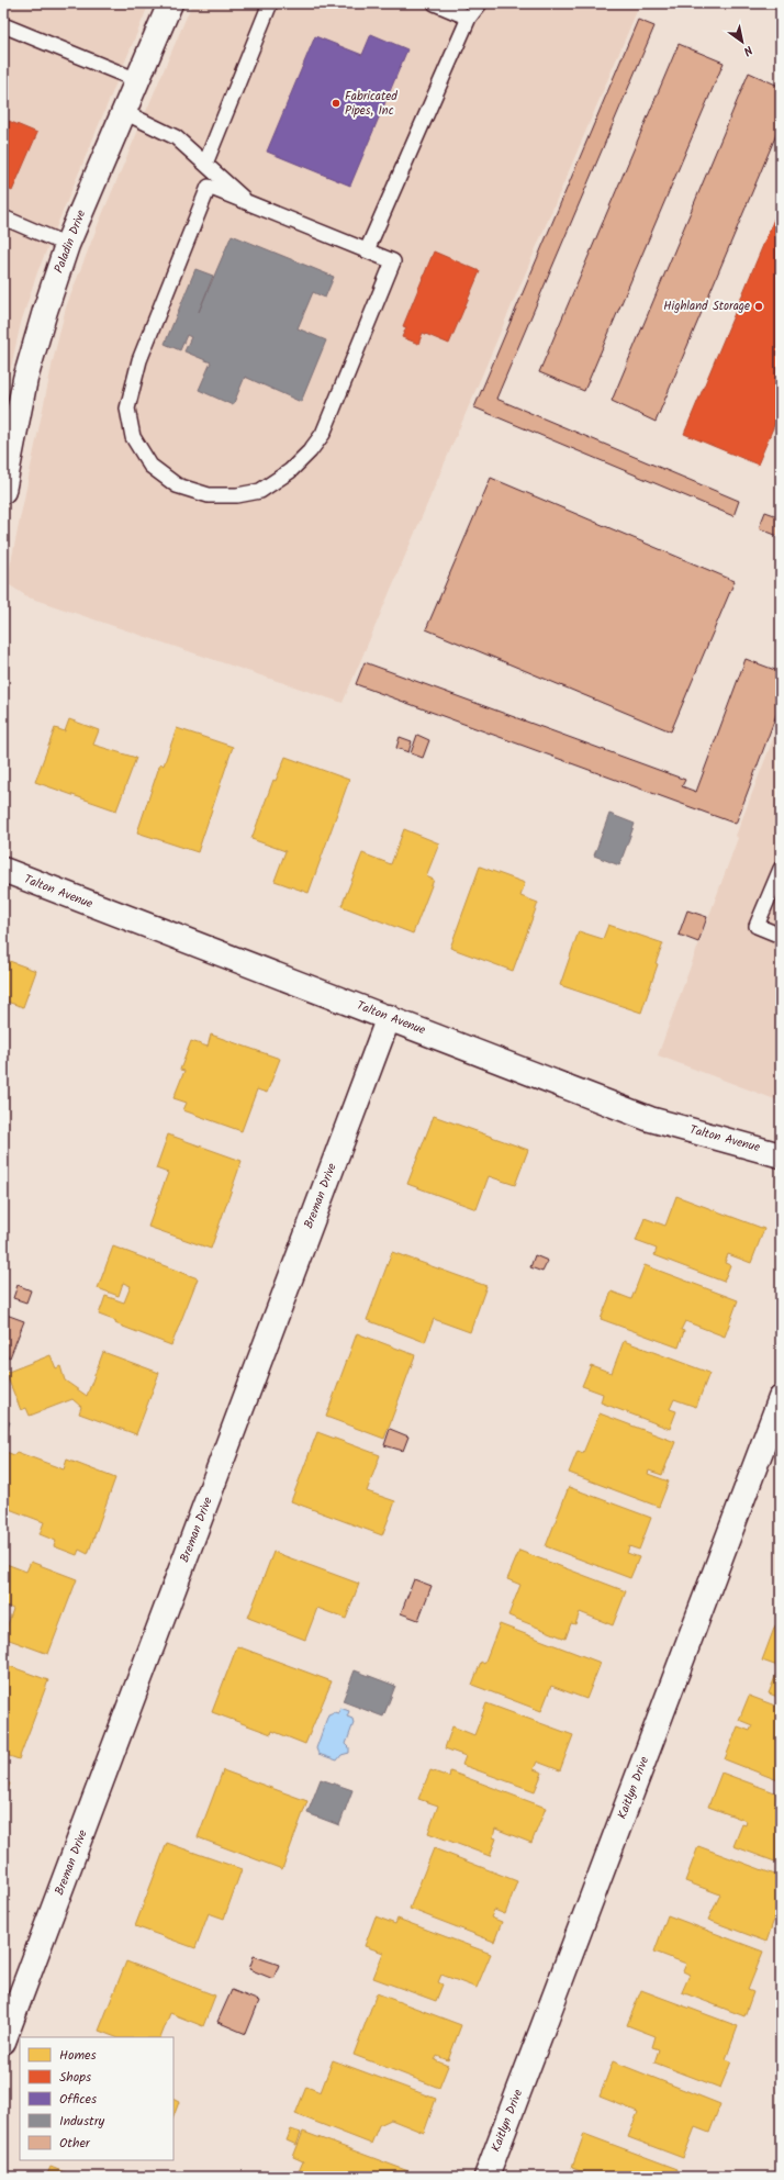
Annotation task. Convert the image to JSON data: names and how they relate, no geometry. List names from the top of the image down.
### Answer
{
  "streets": {
    "street": [
      "Paladin Drive",
      "Talton Avenue",
      "Breman Drive",
      "Kaitlyn Drive"
    ]
  },
  "crossings": [
    ["Talton Avenue", "Breman Drive"]
  ],
  "places": ["Fabricated Pipes, Inc", "Highland Storage"],
  "legend": [
    "Homes",
    "Shops",
    "Offices",
    "Industry",
    "Other"
  ],
  "north": "bottom right"
}
